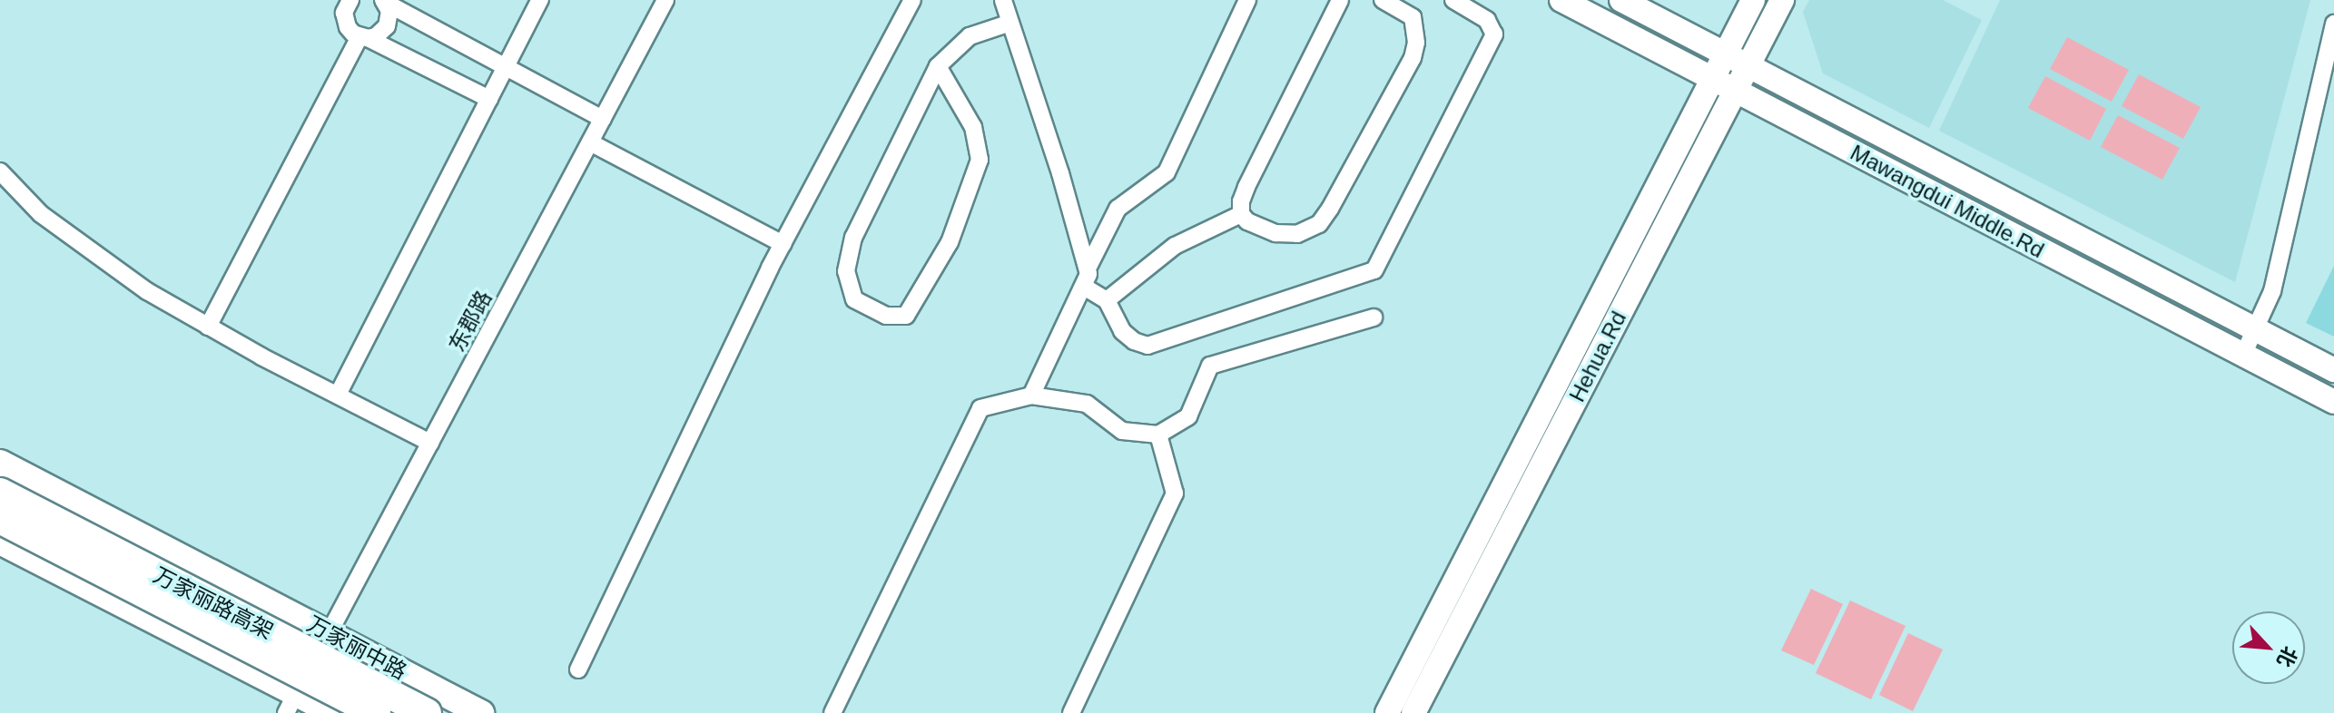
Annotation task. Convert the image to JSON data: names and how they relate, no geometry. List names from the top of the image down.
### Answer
{
  "streets": {
    "highway": ["万家丽路高架"],
    "main road": ["Mawangdui Middle.Rd", "Hehua.Rd", "万家丽中路"],
    "street": ["东郡路"]
  },
  "crossings": [
    ["Mawangdui Middle.Rd", "Hehua.Rd"],
    ["东郡路", "万家丽中路"]
  ],
  "north": "bottom right"
}
